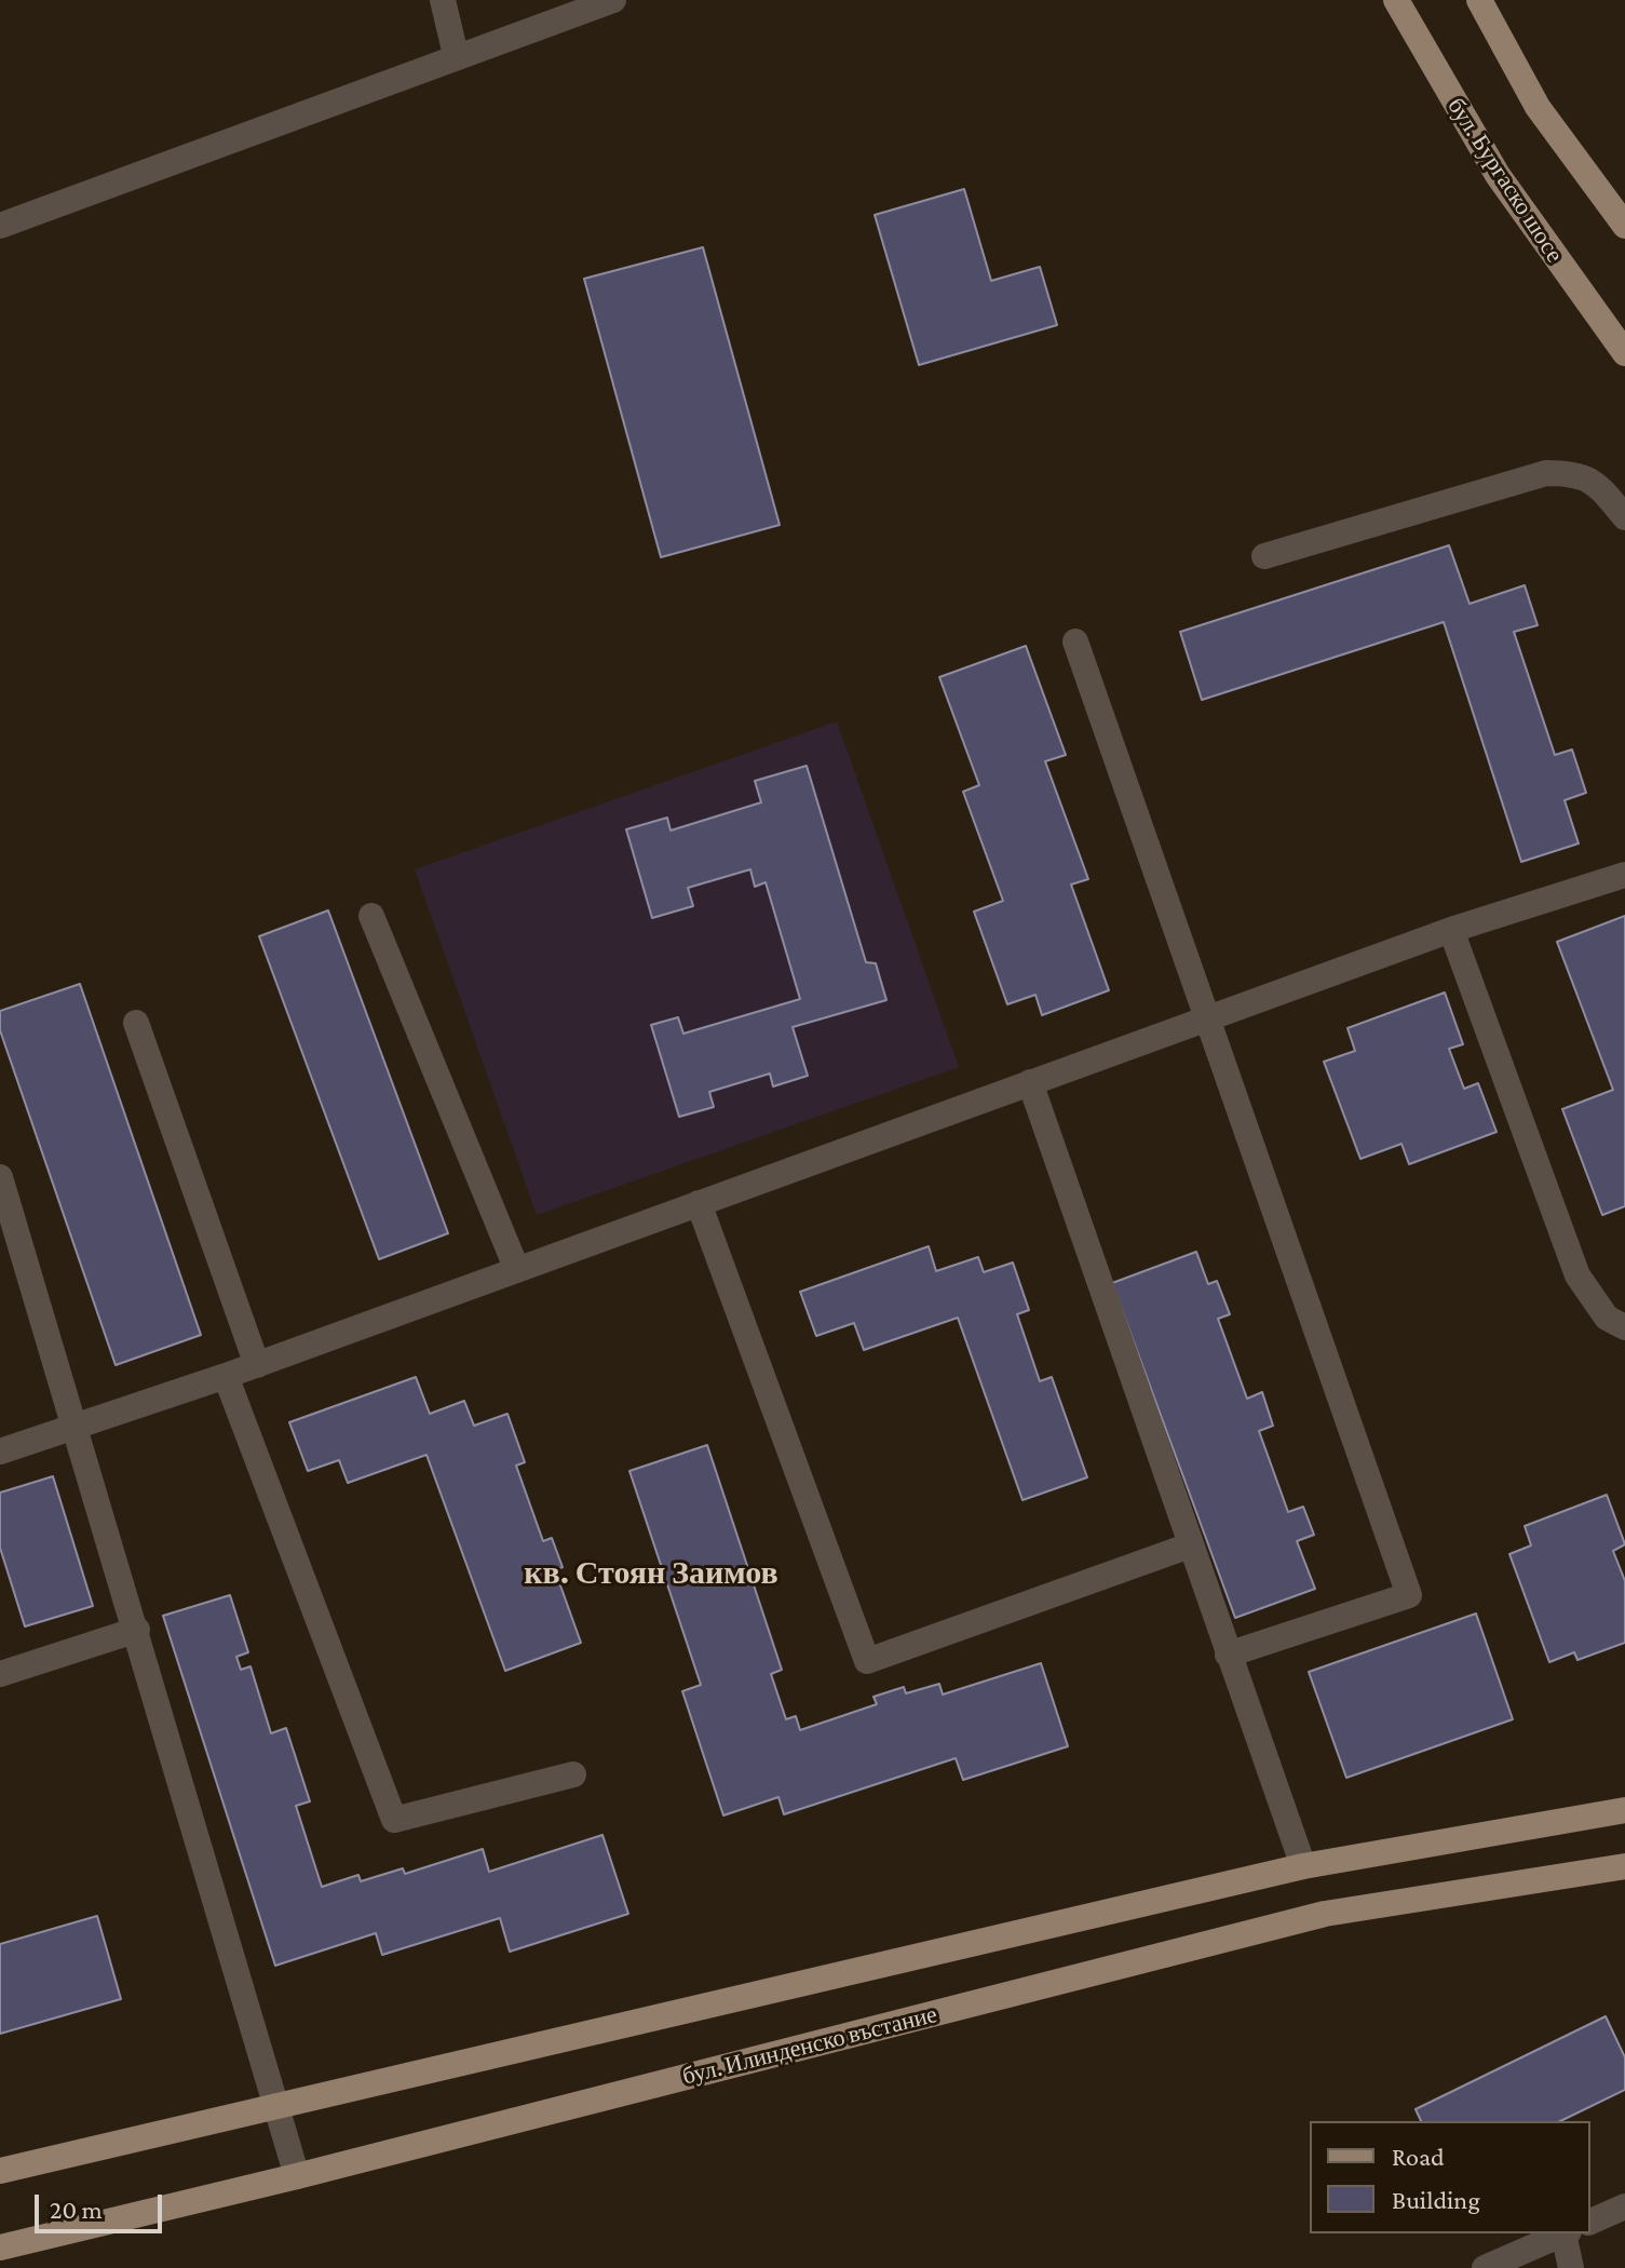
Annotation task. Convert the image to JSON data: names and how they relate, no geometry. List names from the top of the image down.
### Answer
{
  "streets": {
    "main road": ["бул. Бургаско шосе", "бул. Илинденско въстание"]
  },
  "districts": ["кв. Стоян Заимов"],
  "legend": ["Road", "Building"],
  "scale_bar": "20 m"
}
